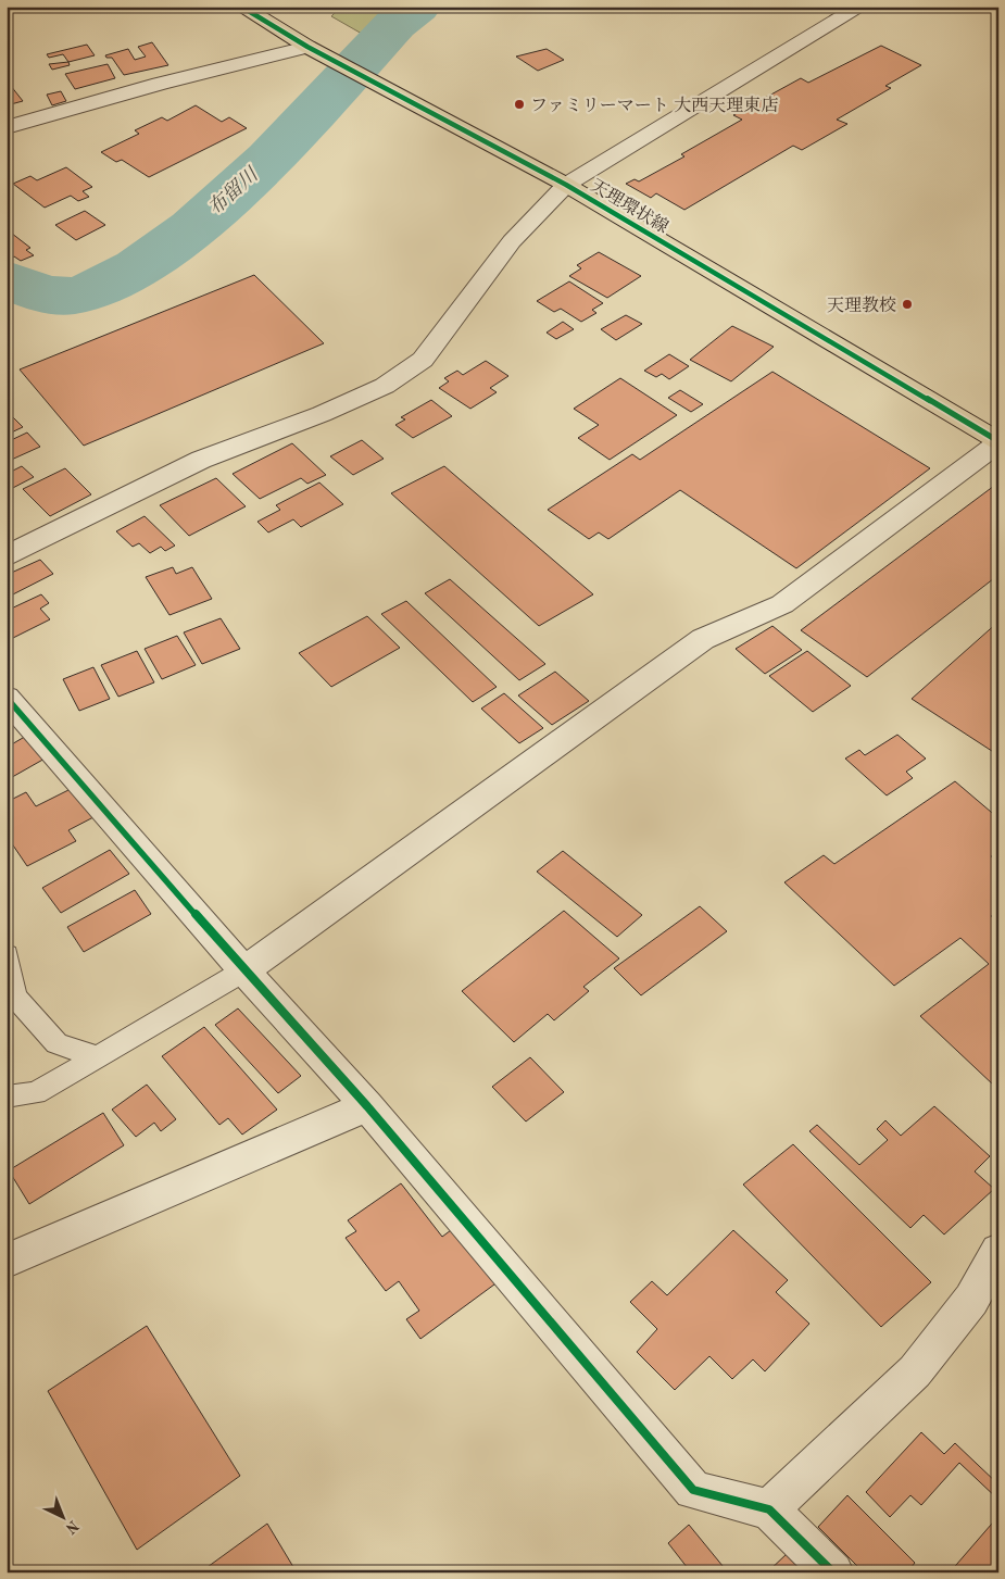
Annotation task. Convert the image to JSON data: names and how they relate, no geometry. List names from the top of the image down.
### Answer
{
  "streets": {
    "main road": ["天理環状線"]
  },
  "water": ["布留川"],
  "places": ["ファミリーマート 大西天理東店", "天理教校"],
  "north": "bottom right"
}
